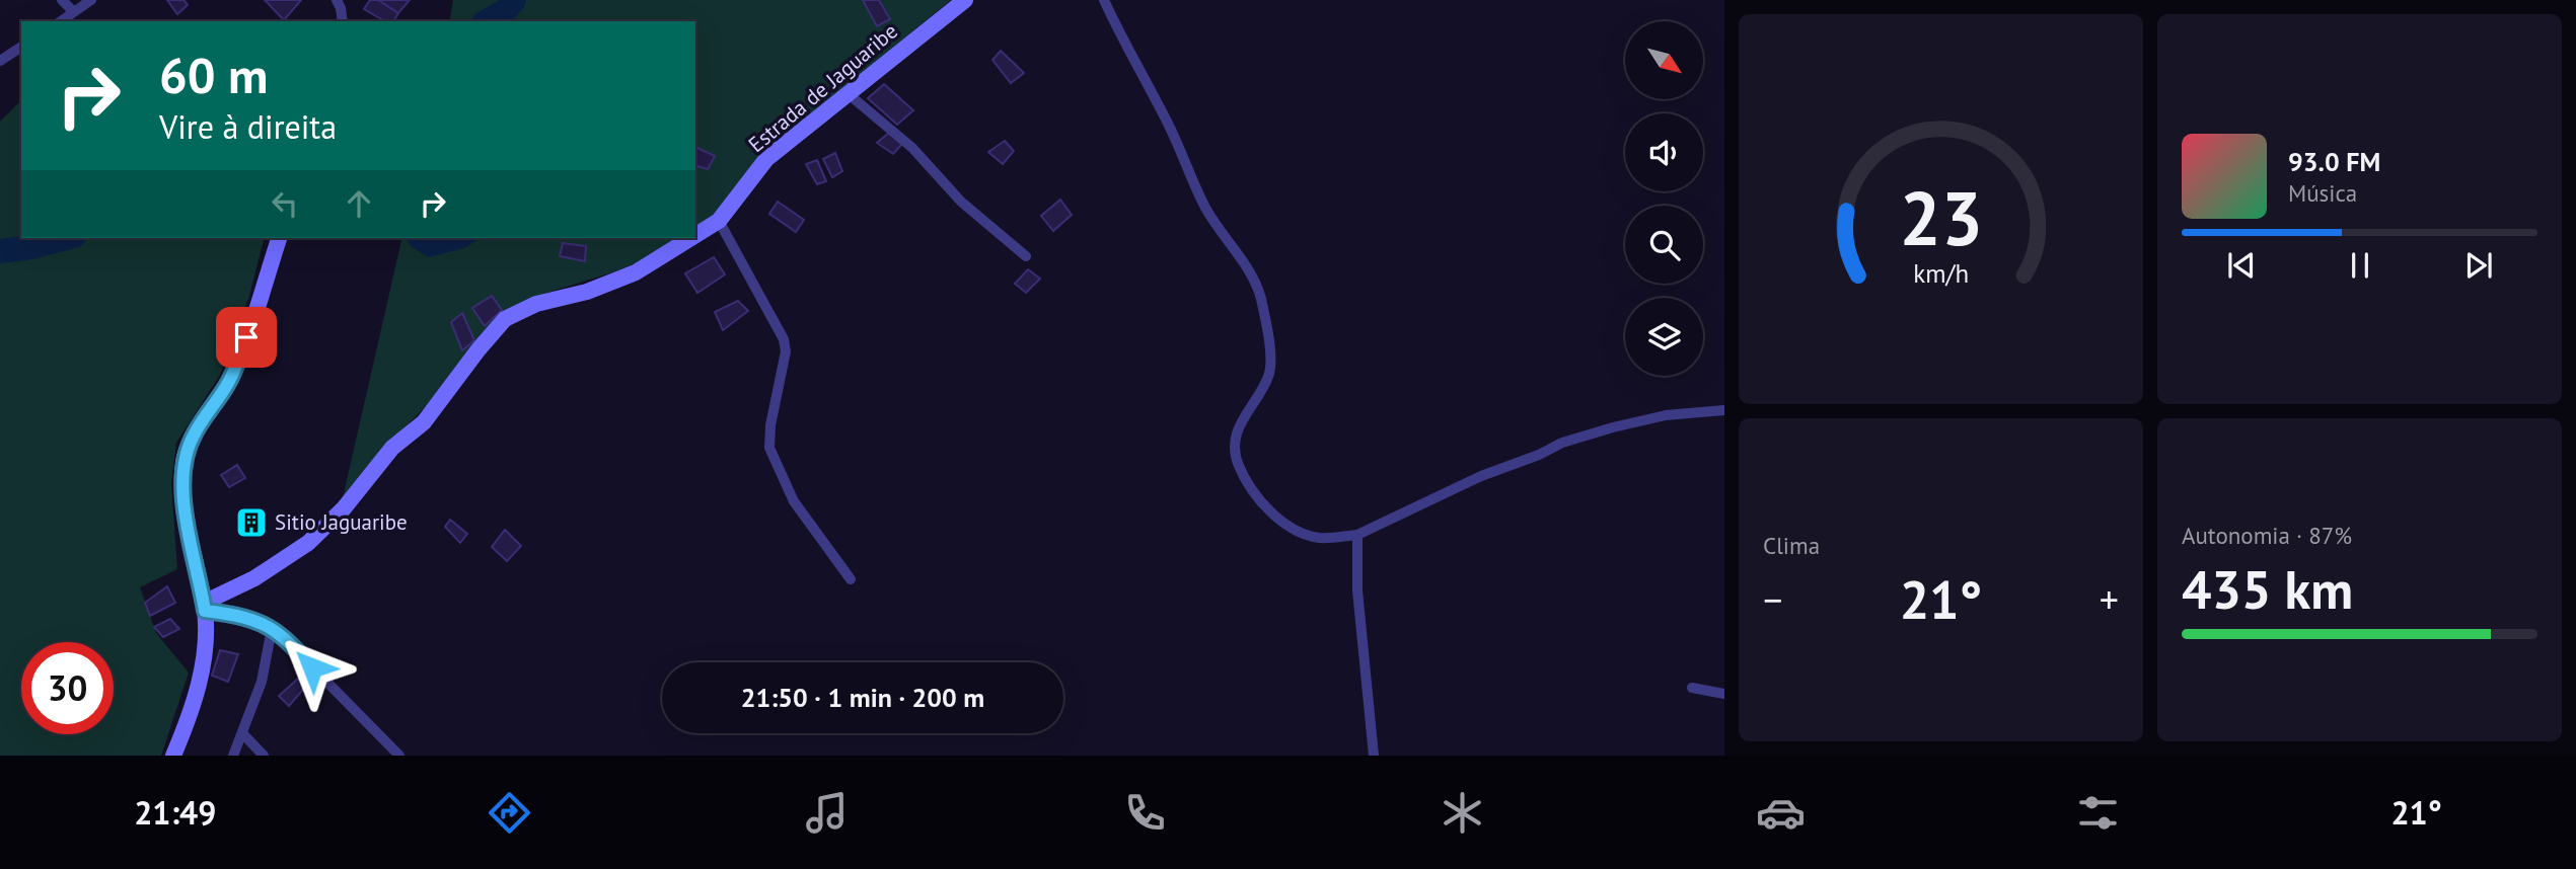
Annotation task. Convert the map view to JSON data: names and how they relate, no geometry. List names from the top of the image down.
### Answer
{
  "streets": {
    "street": ["Estrada de Jaguaribe"]
  },
  "places": {
    "building": ["Sitio Jaguaribe"]
  },
  "north": "bottom right",
  "page": {
    "turn": ["60 m", "Vire à direita"],
    "song": ["93.0 FM", "Música"],
    "tile": [
      "Clima",
      ["Autonomia · 87%", "435 km"]
    ],
    "heat": ["−", "21°", "+"],
    "limit": "30",
    "trip": "21:50 · 1 min · 200 m",
    "tabs": ["21:49", "21°"],
    "gauge": ["23", "km/h"]
  }
}
